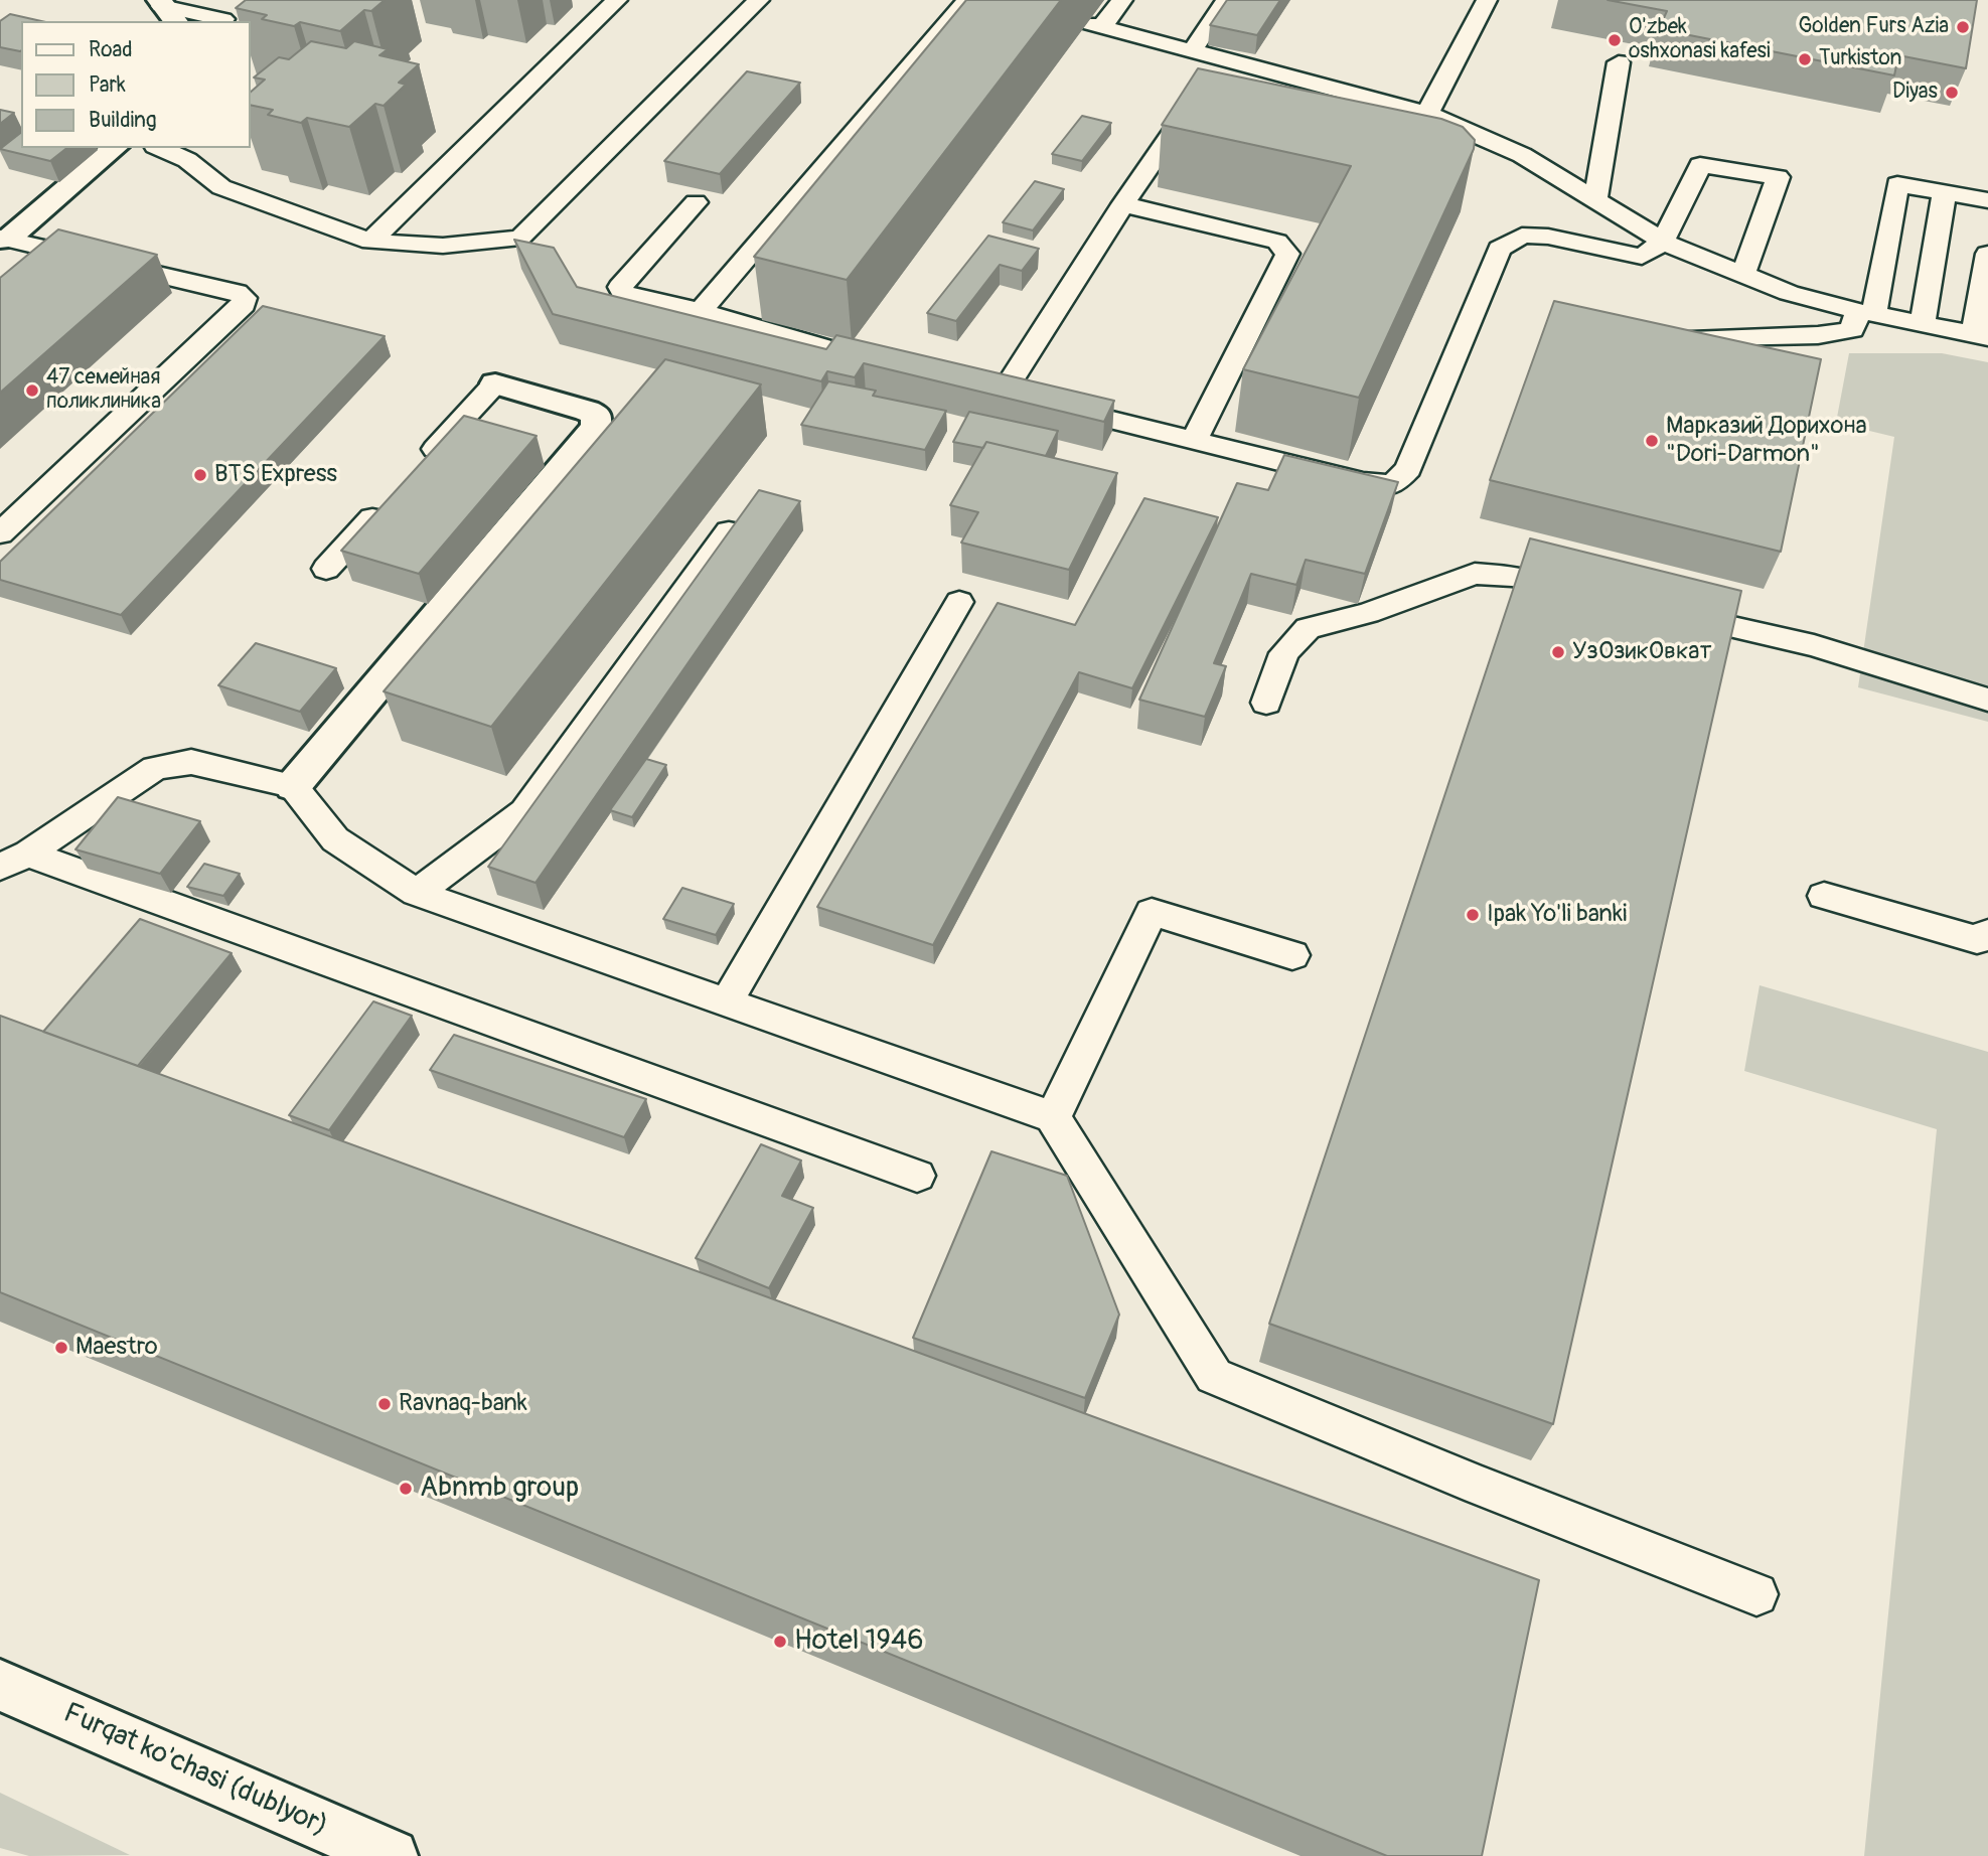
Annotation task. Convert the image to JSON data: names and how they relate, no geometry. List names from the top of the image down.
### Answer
{
  "streets": {
    "street": ["Furqat ko'chasi (dublyor)"]
  },
  "places": [
    "Golden Furs Azia",
    "O'zbek oshxonasi kafesi",
    "Turkiston",
    "Diyas",
    "47 семейная поликлиника",
    "Марказий Дорихона \"Dori-Darmon\"",
    "BTS Express",
    "УзОзикОвкат",
    "Ipak Yo'li banki",
    "Maestro",
    "Ravnaq-bank",
    "Abnmb group",
    "Hotel 1946"
  ],
  "legend": ["Road", "Park", "Building"]
}
